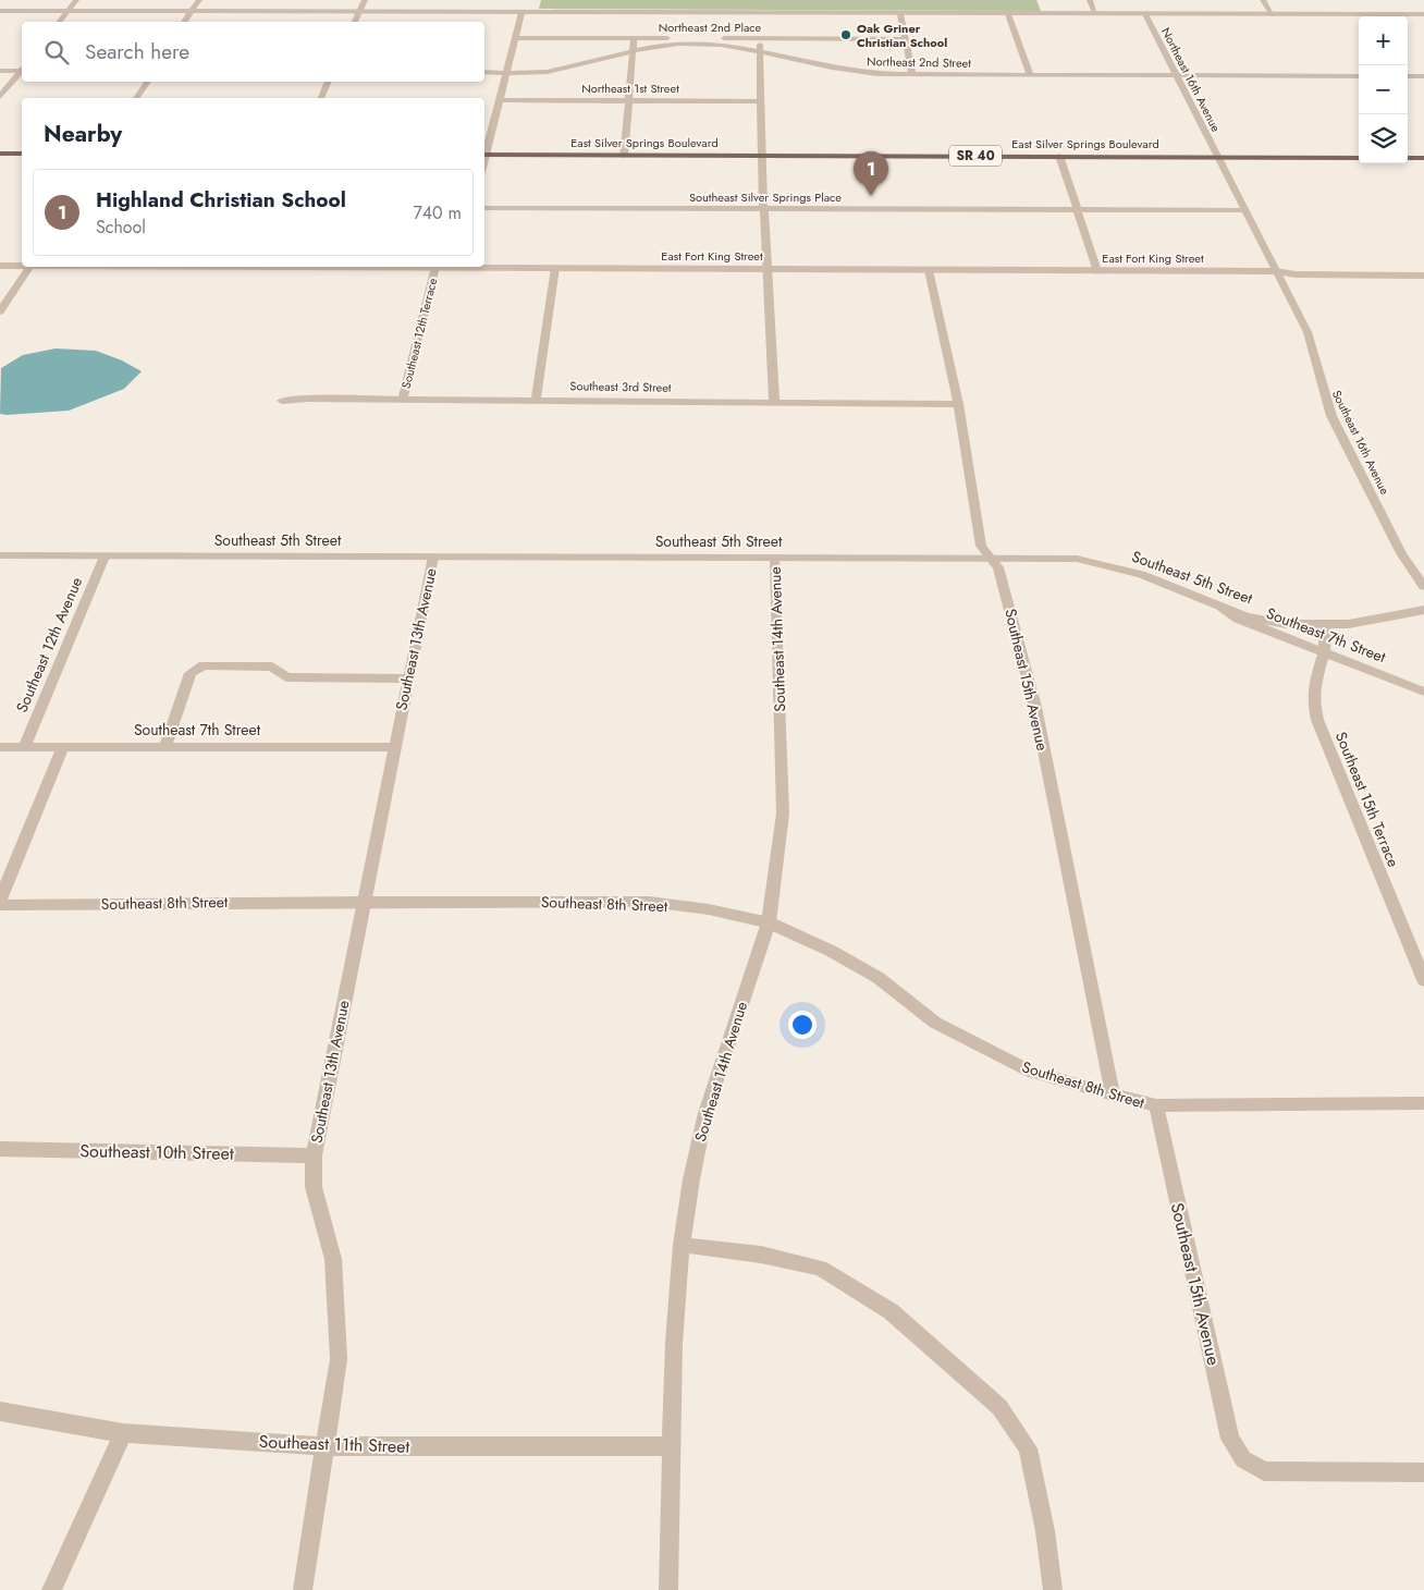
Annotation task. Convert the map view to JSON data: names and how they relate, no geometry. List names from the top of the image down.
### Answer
{
  "streets": {
    "main road": ["East Silver Springs Boulevard", "SR 40"],
    "street": [
      "Northeast 2nd Place",
      "Northeast 2nd Street",
      "Northeast 16th Avenue",
      "Northeast 1st Street",
      "Southeast Silver Springs Place",
      "East Fort King Street",
      "Southeast 12th Terrace",
      "Southeast 3rd Street",
      "Southeast 16th Avenue",
      "Southeast 5th Street",
      "Southeast 7th Street",
      "Southeast 13th Avenue",
      "Southeast 14th Avenue",
      "Southeast 12th Avenue",
      "Southeast 15th Avenue",
      "Southeast 15th Terrace",
      "Southeast 8th Street",
      "Southeast 10th Street",
      "Southeast 11th Street"
    ]
  },
  "crossings": [
    ["Northeast 2nd Place", "Northeast 2nd Street"],
    ["Northeast 2nd Street", "Northeast 16th Avenue"],
    ["Northeast 16th Avenue", "East Silver Springs Boulevard"],
    ["Northeast 16th Avenue", "Southeast 16th Avenue"],
    ["East Silver Springs Boulevard", "Southeast 16th Avenue"],
    ["Southeast Silver Springs Place", "Southeast 16th Avenue"],
    ["East Fort King Street", "Southeast 16th Avenue"],
    ["East Fort King Street", "Southeast 15th Avenue"],
    ["Southeast 12th Terrace", "Southeast 3rd Street"],
    ["Southeast 3rd Street", "Southeast 15th Avenue"],
    ["Southeast 5th Street", "Southeast 7th Street"],
    ["Southeast 5th Street", "Southeast 13th Avenue"],
    ["Southeast 5th Street", "Southeast 14th Avenue"],
    ["Southeast 5th Street", "Southeast 12th Avenue"],
    ["Southeast 5th Street", "Southeast 15th Avenue"],
    ["Southeast 5th Street", "Southeast 15th Terrace"],
    ["Southeast 7th Street", "Southeast 13th Avenue"],
    ["Southeast 7th Street", "Southeast 12th Avenue"],
    ["Southeast 7th Street", "Southeast 15th Terrace"],
    ["Southeast 13th Avenue", "Southeast 8th Street"],
    ["Southeast 13th Avenue", "Southeast 10th Street"],
    ["Southeast 13th Avenue", "Southeast 11th Street"],
    ["Southeast 14th Avenue", "Southeast 8th Street"],
    ["Southeast 14th Avenue", "Southeast 11th Street"],
    ["Southeast 15th Avenue", "Southeast 8th Street"]
  ],
  "places": ["Oak Griner Christian School"],
  "page": {
    "map_buttons": ["+", "−"],
    "search": "Search here",
    "heading": "Nearby",
    "pins": "1",
    "list": [
      {
        "mark": "1",
        "name": "Highland Christian School",
        "note": "School",
        "value": "740 m"
      }
    ]
  }
}
